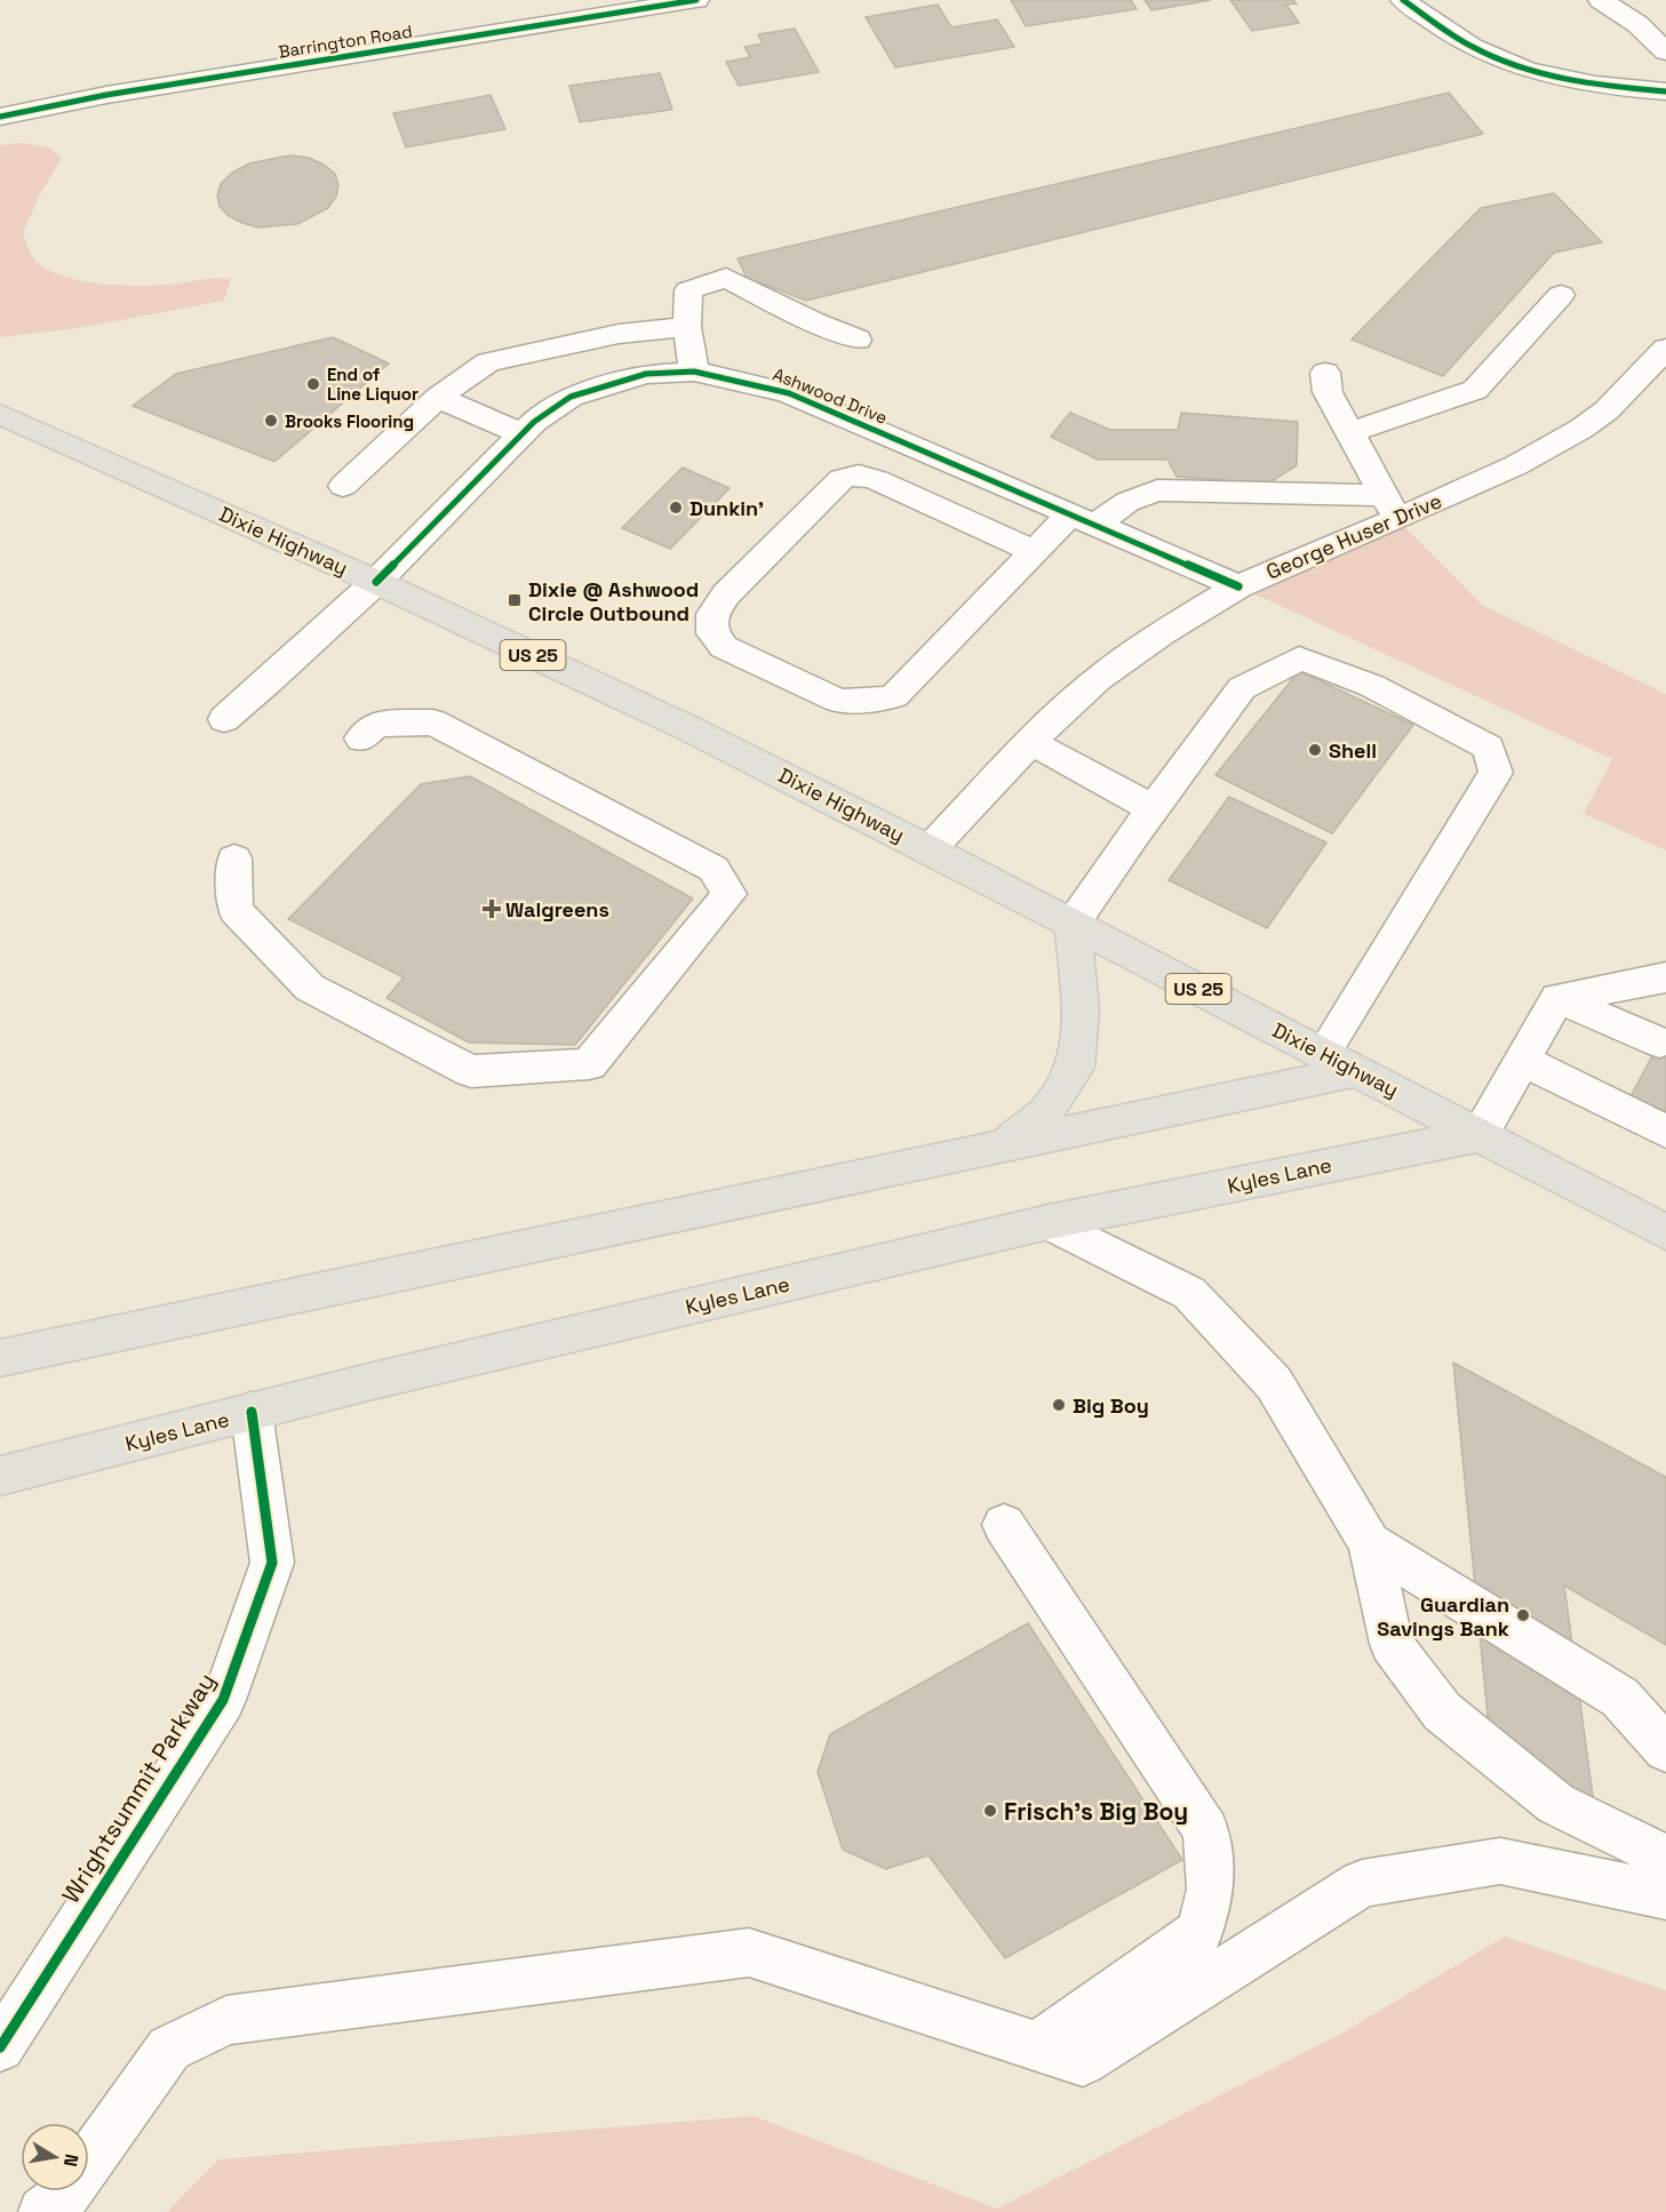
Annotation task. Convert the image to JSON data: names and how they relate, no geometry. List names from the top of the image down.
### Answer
{
  "streets": {
    "main road": ["Dixie Highway", "US 25", "Kyles Lane"],
    "street": [
      "Barrington Road",
      "Ashwood Drive",
      "George Huser Drive",
      "Wrightsummit Parkway"
    ]
  },
  "crossings": [
    ["Ashwood Drive", "George Huser Drive"],
    ["Ashwood Drive", "Dixie Highway"],
    ["George Huser Drive", "Dixie Highway"],
    ["Dixie Highway", "Kyles Lane"],
    ["Kyles Lane", "Wrightsummit Parkway"]
  ],
  "places": {
    "other": [
      "End of Line Liquor",
      "Brooks Flooring",
      "Dunkin'",
      "Shell",
      "Big Boy",
      "Guardian Savings Bank",
      "Frisch's Big Boy"
    ],
    "transit": ["Dixie @ Ashwood Circle Outbound"],
    "health": ["Walgreens"]
  },
  "north": "right"
}
